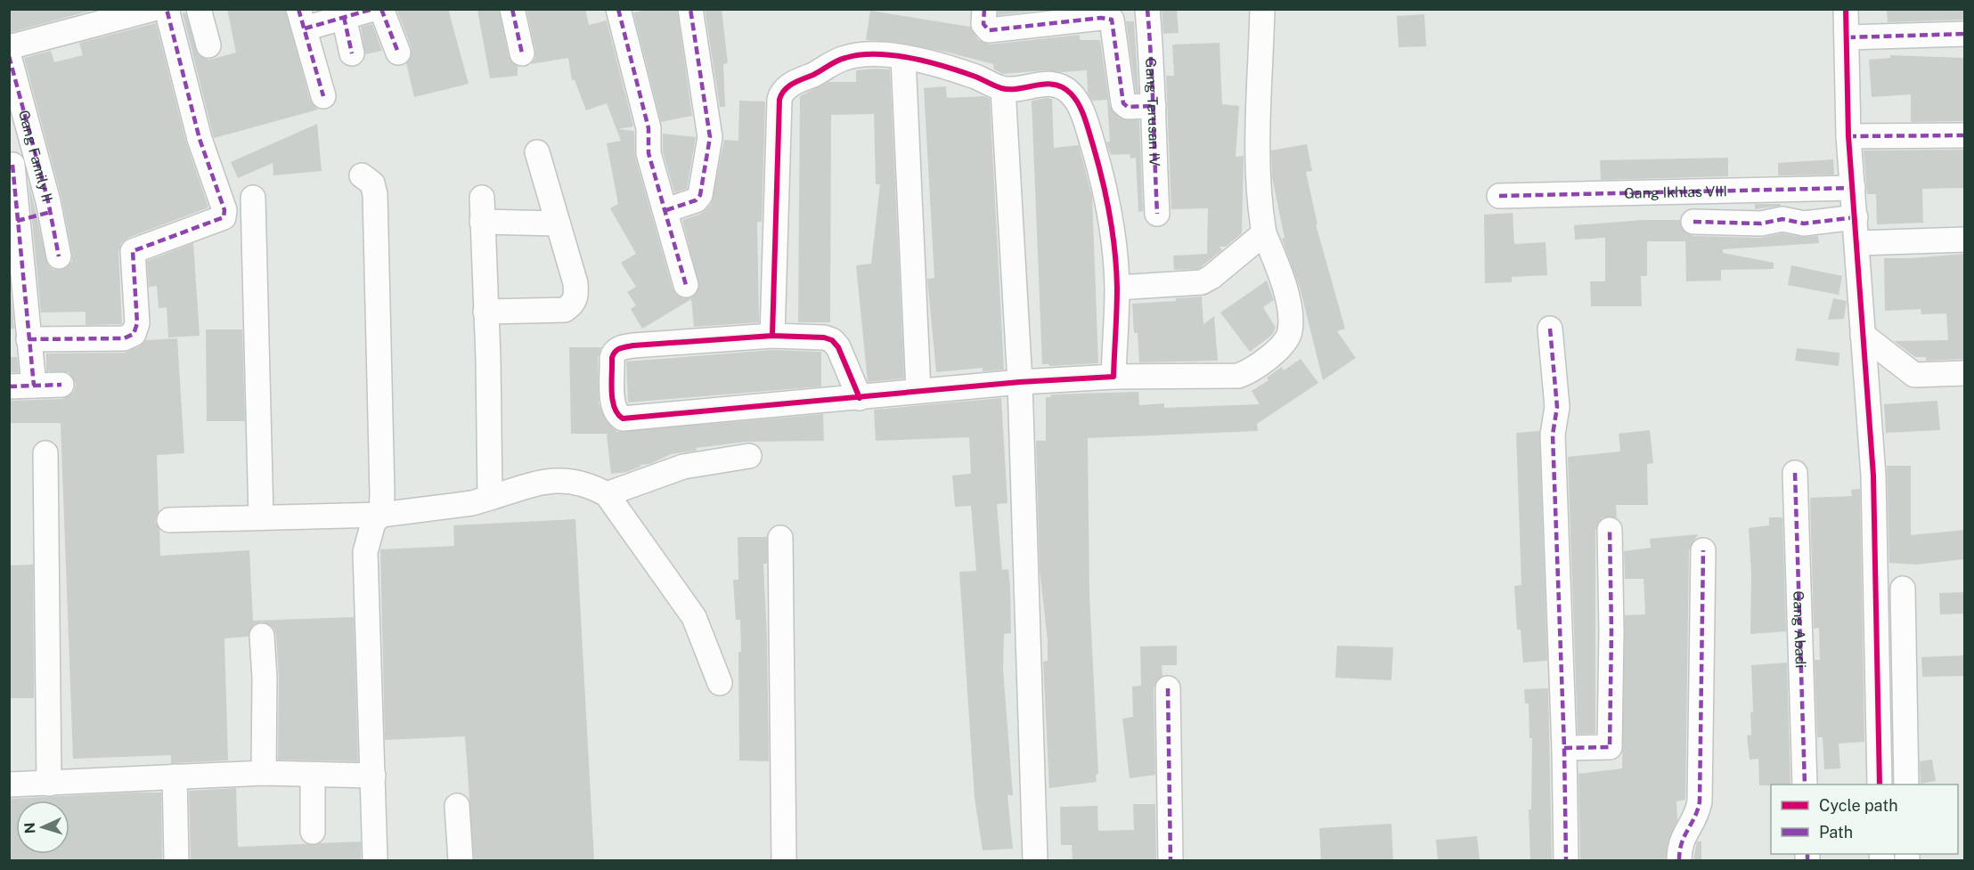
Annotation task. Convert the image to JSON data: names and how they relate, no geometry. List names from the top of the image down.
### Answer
{
  "streets": {
    "street": [
      "Gang Terusan IV",
      "Gang Family II",
      "Gang Ikhlas VIII",
      "Gang Abadi"
    ]
  },
  "legend": ["Cycle path", "Path"],
  "north": "left"
}
